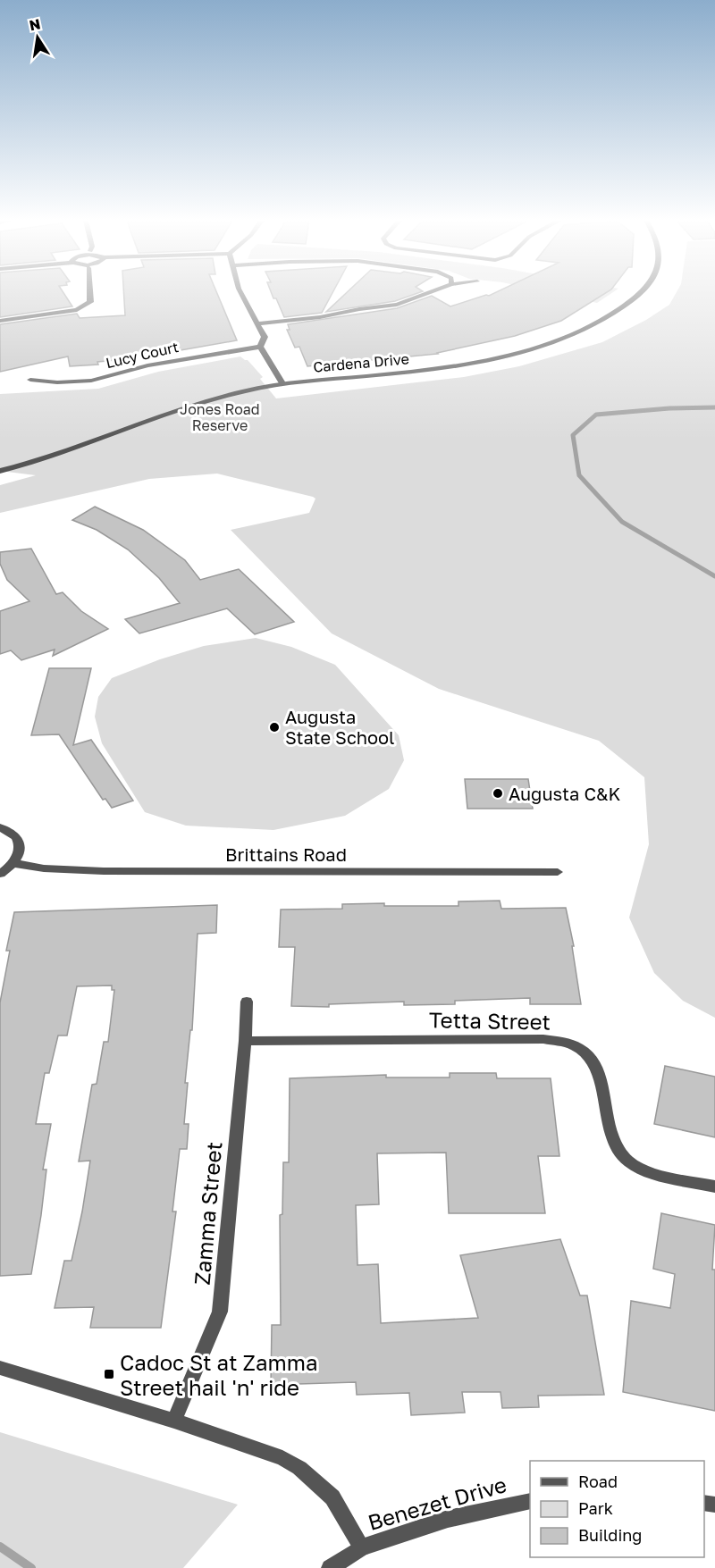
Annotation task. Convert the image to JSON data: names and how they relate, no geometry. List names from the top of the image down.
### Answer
{
  "streets": {
    "street": [
      "Lucy Court",
      "Cardena Drive",
      "Brittains Road",
      "Tetta Street",
      "Zamma Street",
      "Benezet Drive"
    ]
  },
  "crossings": [
    ["Tetta Street", "Zamma Street"]
  ],
  "parks": ["Jones Road Reserve"],
  "places": {
    "other": ["Augusta State School", "Augusta C&K"],
    "transit": ["Cadoc St at Zamma Street hail 'n' ride"]
  },
  "legend": ["Road", "Park", "Building"],
  "north": "top"
}
